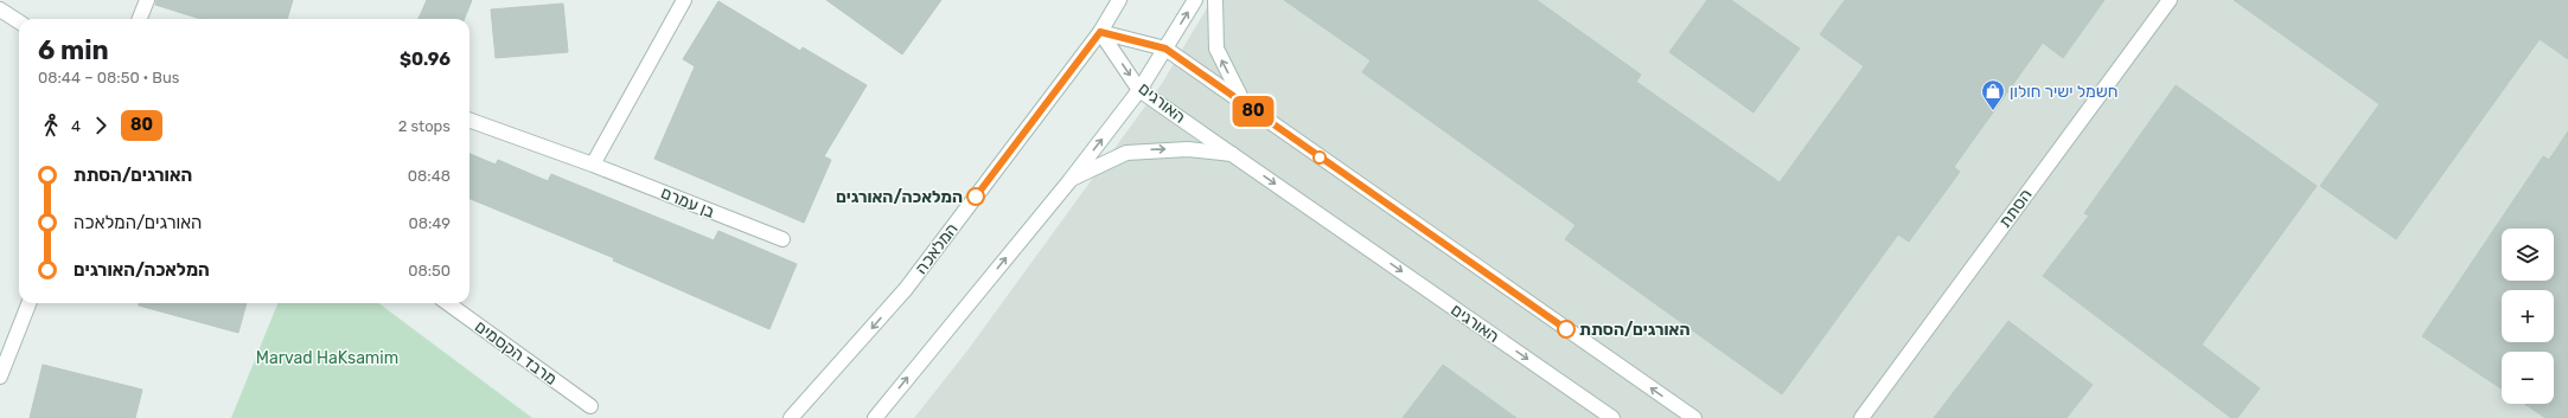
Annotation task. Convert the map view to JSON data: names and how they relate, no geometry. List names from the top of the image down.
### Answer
{
  "streets": {
    "street": [
      "האורגים",
      "בן עמרם",
      "הסתת",
      "המלאכה",
      "מרבד הקסמים"
    ]
  },
  "crossings": [
    ["האורגים", "המלאכה"]
  ],
  "parks": ["Marvad HaKsamim"],
  "places": {
    "shop": ["חשמל ישיר חולון"],
    "other": ["המלאכה/האורגים", "האורגים/הסתת"]
  },
  "lines": ["bus line 80"],
  "page": {
    "on_map": "80",
    "heading": ["6 min", "08:44 – 08:50 · Bus", "$0.96"],
    "legs": ["4", "80", "2 stops"],
    "list": [
      {
        "name": "האורגים/הסתת",
        "value": "08:48"
      },
      {
        "name": "האורגים/המלאכה",
        "value": "08:49"
      },
      {
        "name": "המלאכה/האורגים",
        "value": "08:50"
      }
    ],
    "map_buttons": ["+", "−"]
  }
}
